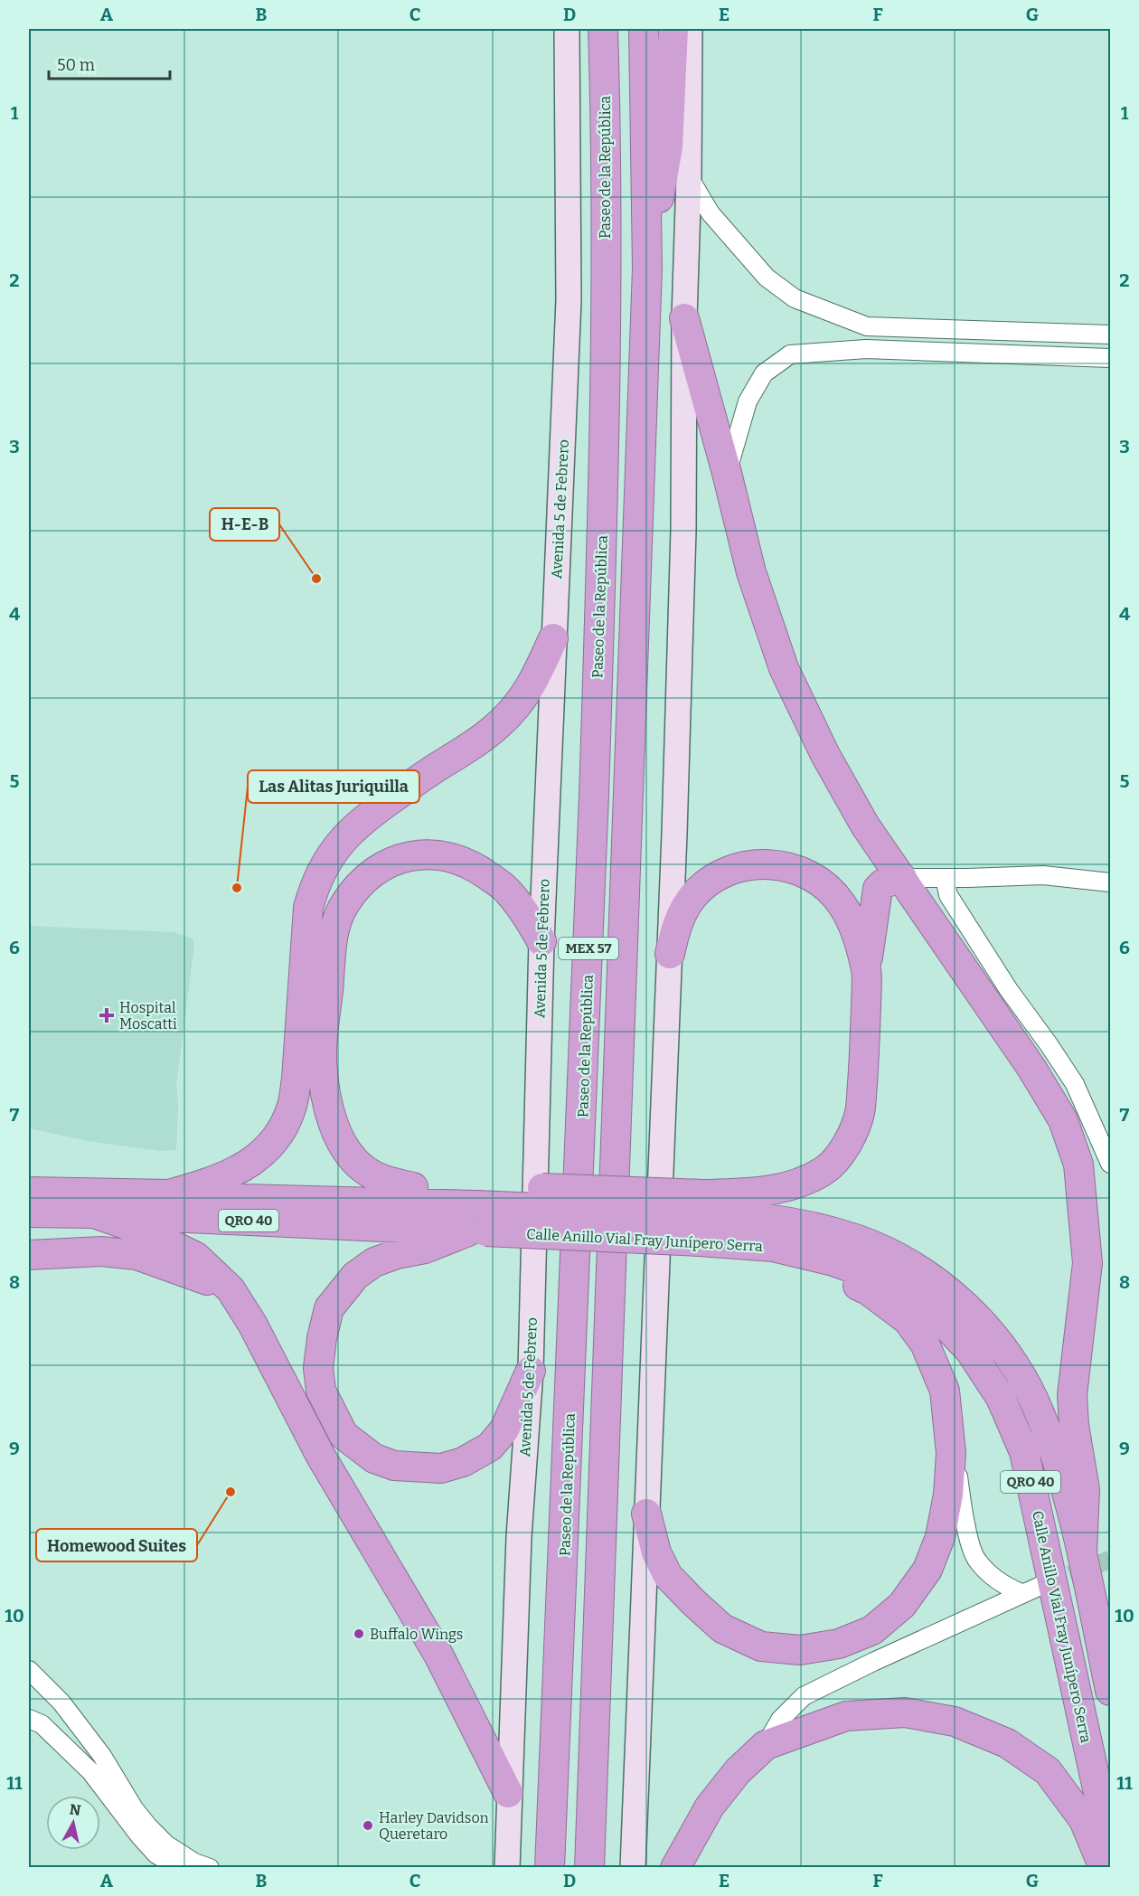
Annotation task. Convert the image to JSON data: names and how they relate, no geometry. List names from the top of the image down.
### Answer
{
  "streets": {
    "highway": [
      "Paseo de la República",
      "MEX 57",
      "QRO 40",
      "Calle Anillo Vial Fray Junípero Serra"
    ],
    "main road": ["Avenida 5 de Febrero"]
  },
  "places": {
    "other": [
      "H-E-B",
      "Las Alitas Juriquilla",
      "Homewood Suites",
      "Buffalo Wings",
      "Harley Davidson Queretaro"
    ],
    "health": ["Hospital Moscatti"]
  },
  "scale_bar": "50 m",
  "north": "top",
  "grid": {
    "columns": [
      "A",
      "B",
      "C",
      "D",
      "E",
      "F",
      "G"
    ],
    "rows": [
      "1",
      "2",
      "3",
      "4",
      "5",
      "6",
      "7",
      "8",
      "9",
      "10",
      "11"
    ]
  }
}
